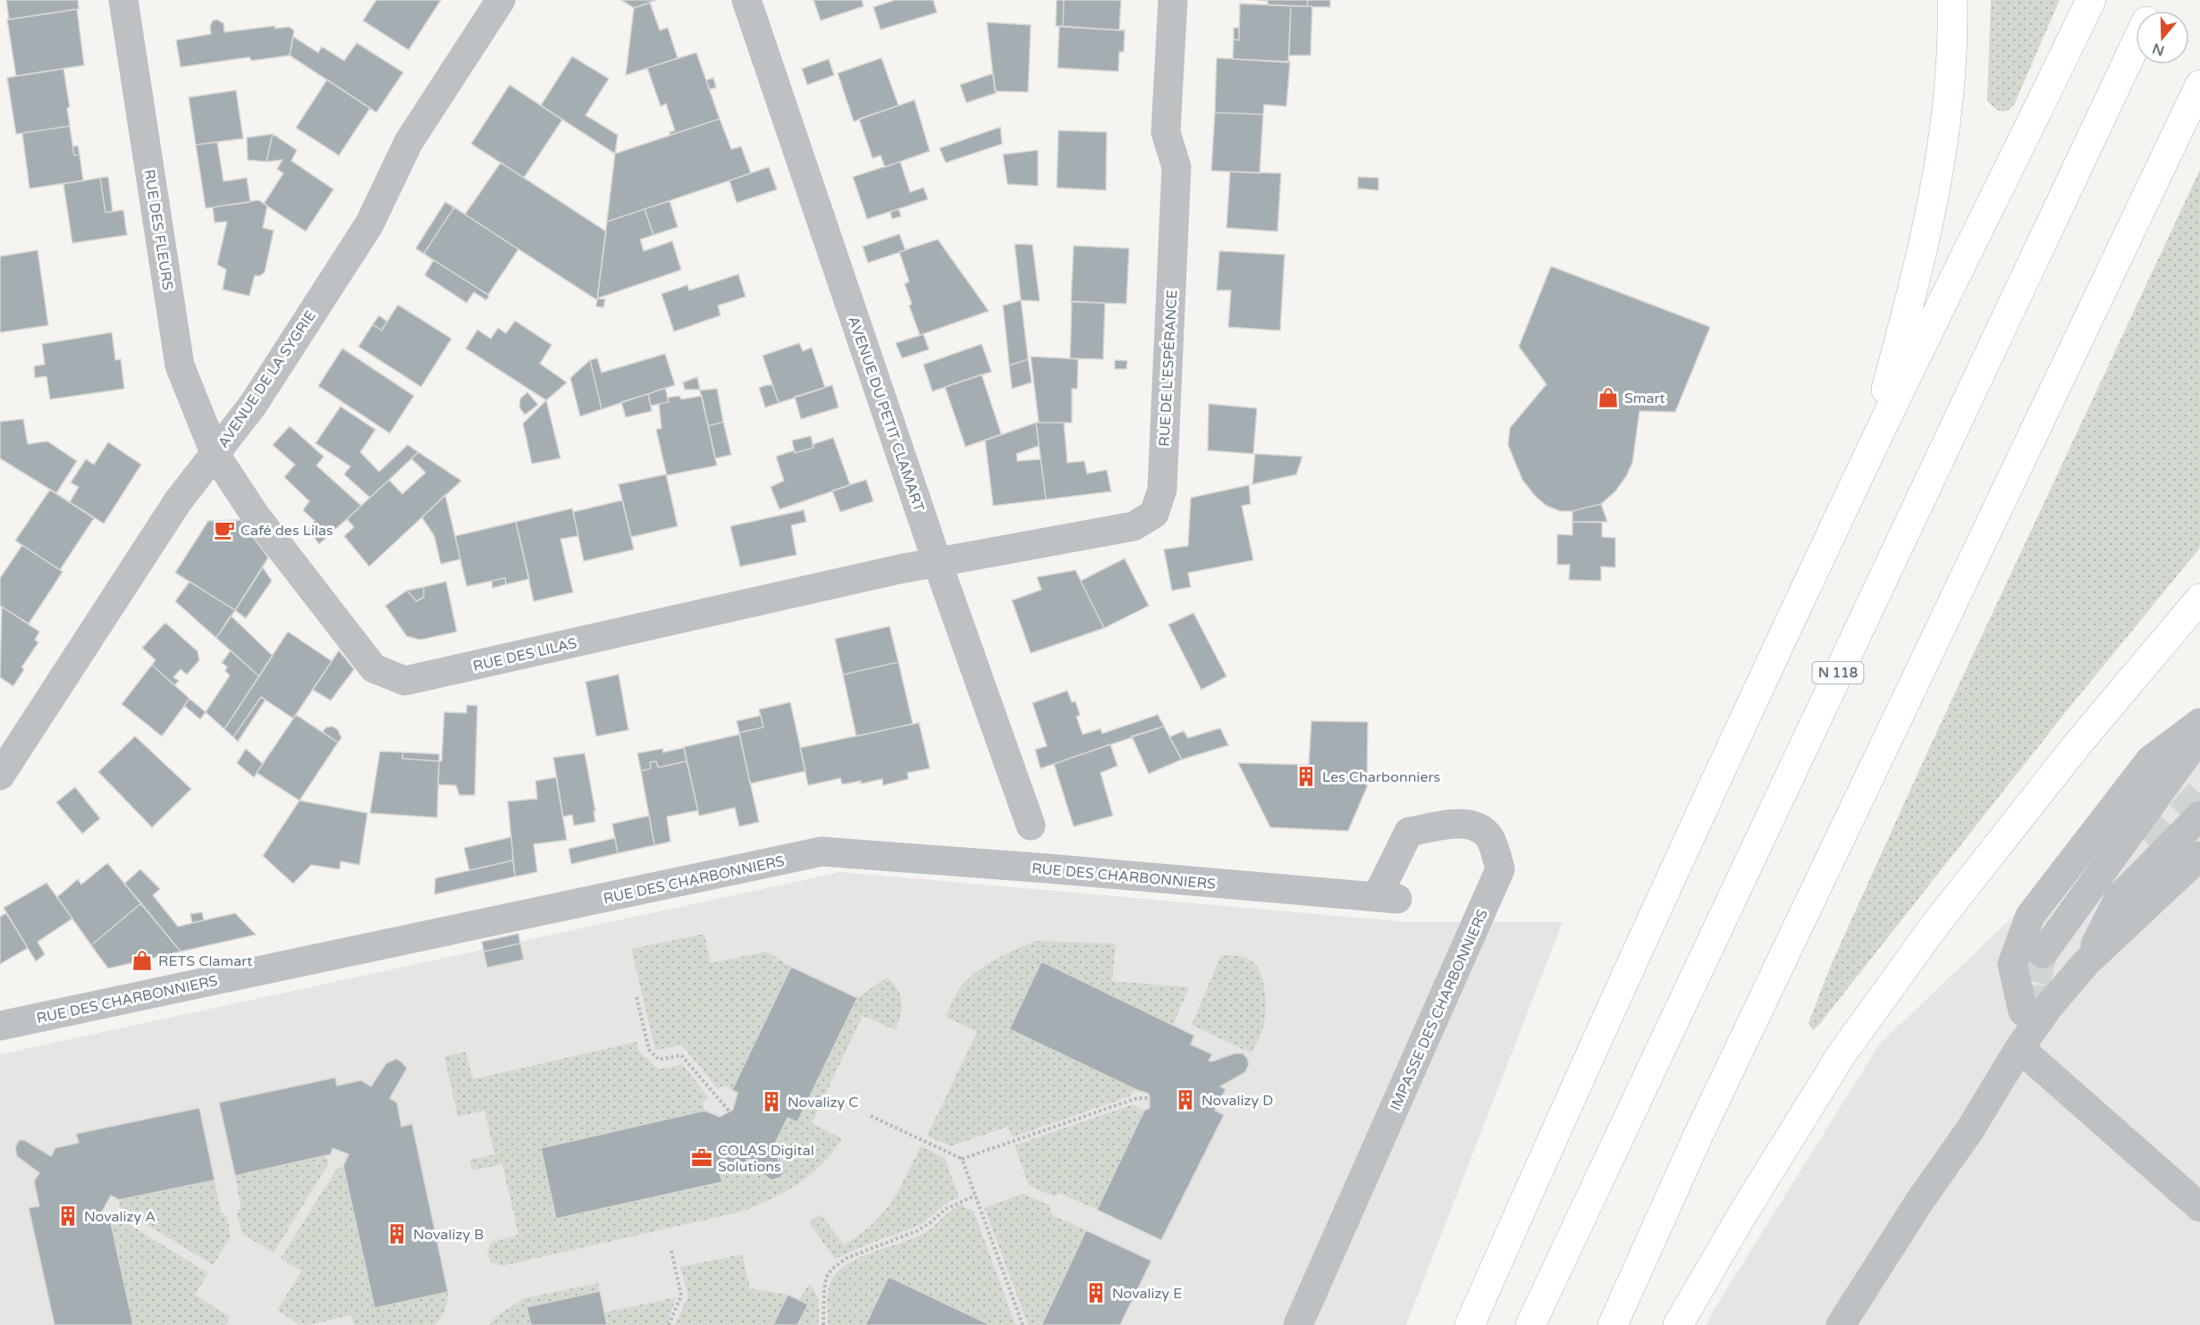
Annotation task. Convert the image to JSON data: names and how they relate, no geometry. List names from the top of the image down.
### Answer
{
  "streets": {
    "highway": ["N 118"],
    "street": [
      "RUE DES FLEURS",
      "RUE DE L'ESPÉRANCE",
      "AVENUE DE LA SYGRIE",
      "AVENUE DU PETIT CLAMART",
      "RUE DES LILAS",
      "RUE DES CHARBONNIERS",
      "IMPASSE DES CHARBONNIERS"
    ]
  },
  "crossings": [
    ["RUE DES FLEURS", "AVENUE DE LA SYGRIE"],
    ["RUE DES FLEURS", "RUE DES LILAS"],
    ["RUE DE L'ESPÉRANCE", "AVENUE DU PETIT CLAMART"],
    ["RUE DE L'ESPÉRANCE", "RUE DES LILAS"],
    ["AVENUE DE LA SYGRIE", "RUE DES LILAS"],
    ["AVENUE DU PETIT CLAMART", "RUE DES LILAS"],
    ["RUE DES CHARBONNIERS", "IMPASSE DES CHARBONNIERS"]
  ],
  "places": {
    "shop": ["Smart", "RETS Clamart"],
    "cafe": ["Café des Lilas"],
    "building": [
      "Les Charbonniers",
      "Novalizy D",
      "Novalizy C",
      "Novalizy A",
      "Novalizy B",
      "Novalizy E"
    ],
    "office": ["COLAS Digital Solutions"]
  },
  "north": "bottom"
}
